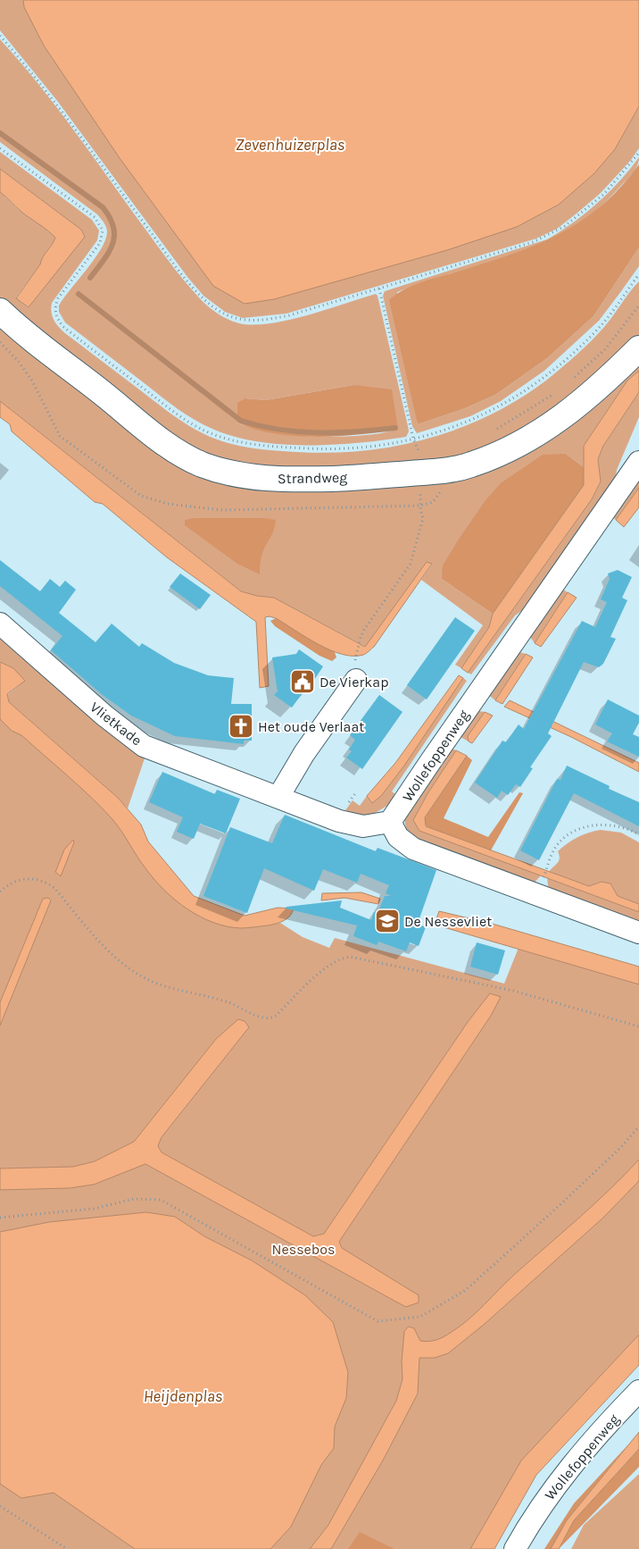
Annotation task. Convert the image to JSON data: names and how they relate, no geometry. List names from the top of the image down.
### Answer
{
  "streets": {
    "street": ["Strandweg", "Vlietkade", "Wollefoppenweg"]
  },
  "crossings": [
    ["Vlietkade", "Wollefoppenweg"]
  ],
  "water": ["Zevenhuizerplas", "Heijdenplas"],
  "parks": ["Nessebos"],
  "places": {
    "public building": ["De Vierkap"],
    "church": ["Het oude Verlaat"],
    "school or university": ["De Nessevliet"]
  }
}
